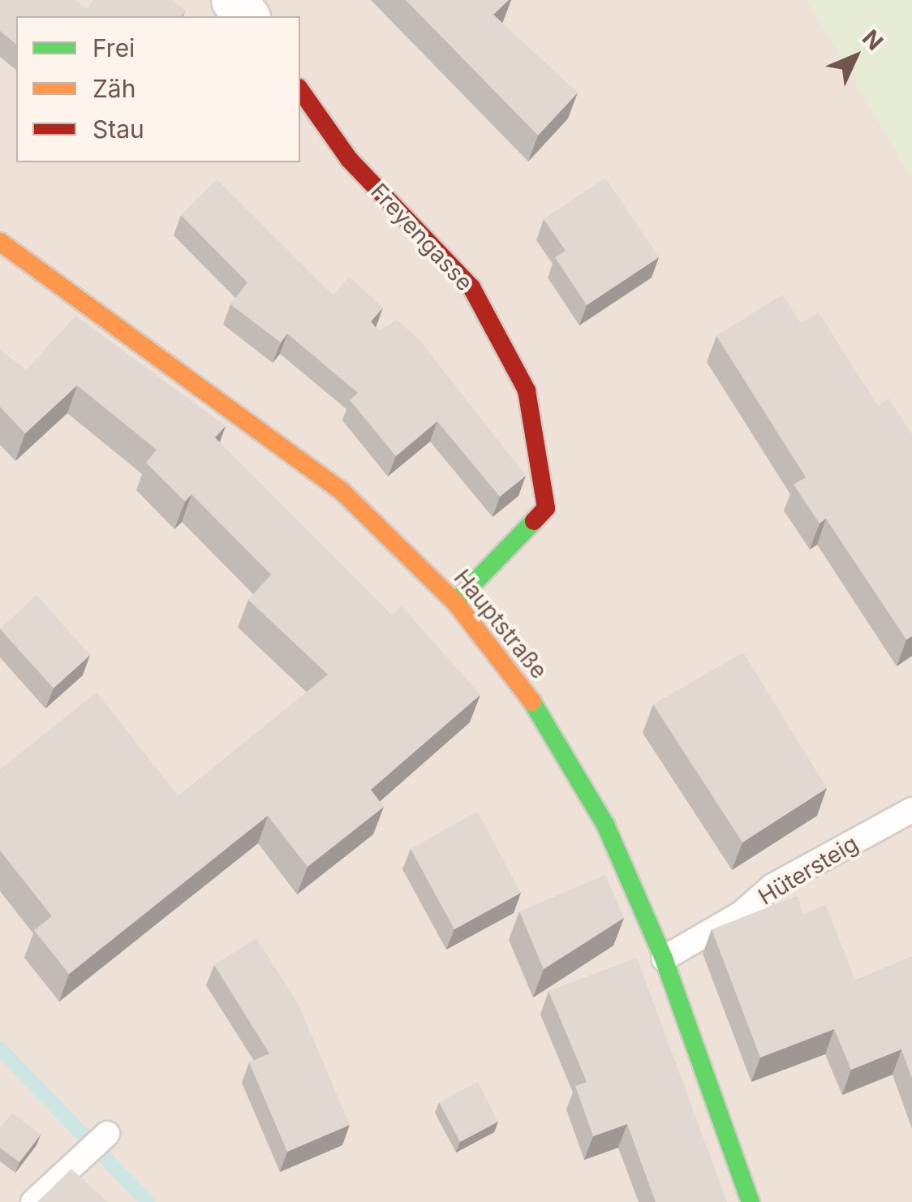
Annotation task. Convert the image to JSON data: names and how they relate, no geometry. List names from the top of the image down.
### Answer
{
  "streets": {
    "main road": ["Freyengasse", "Hauptstraße"],
    "lane": ["Hütersteig"]
  },
  "crossings": [
    ["Freyengasse", "Hauptstraße"],
    ["Hauptstraße", "Hütersteig"]
  ],
  "legend": ["Frei", "Zäh", "Stau"],
  "north": "top right"
}
